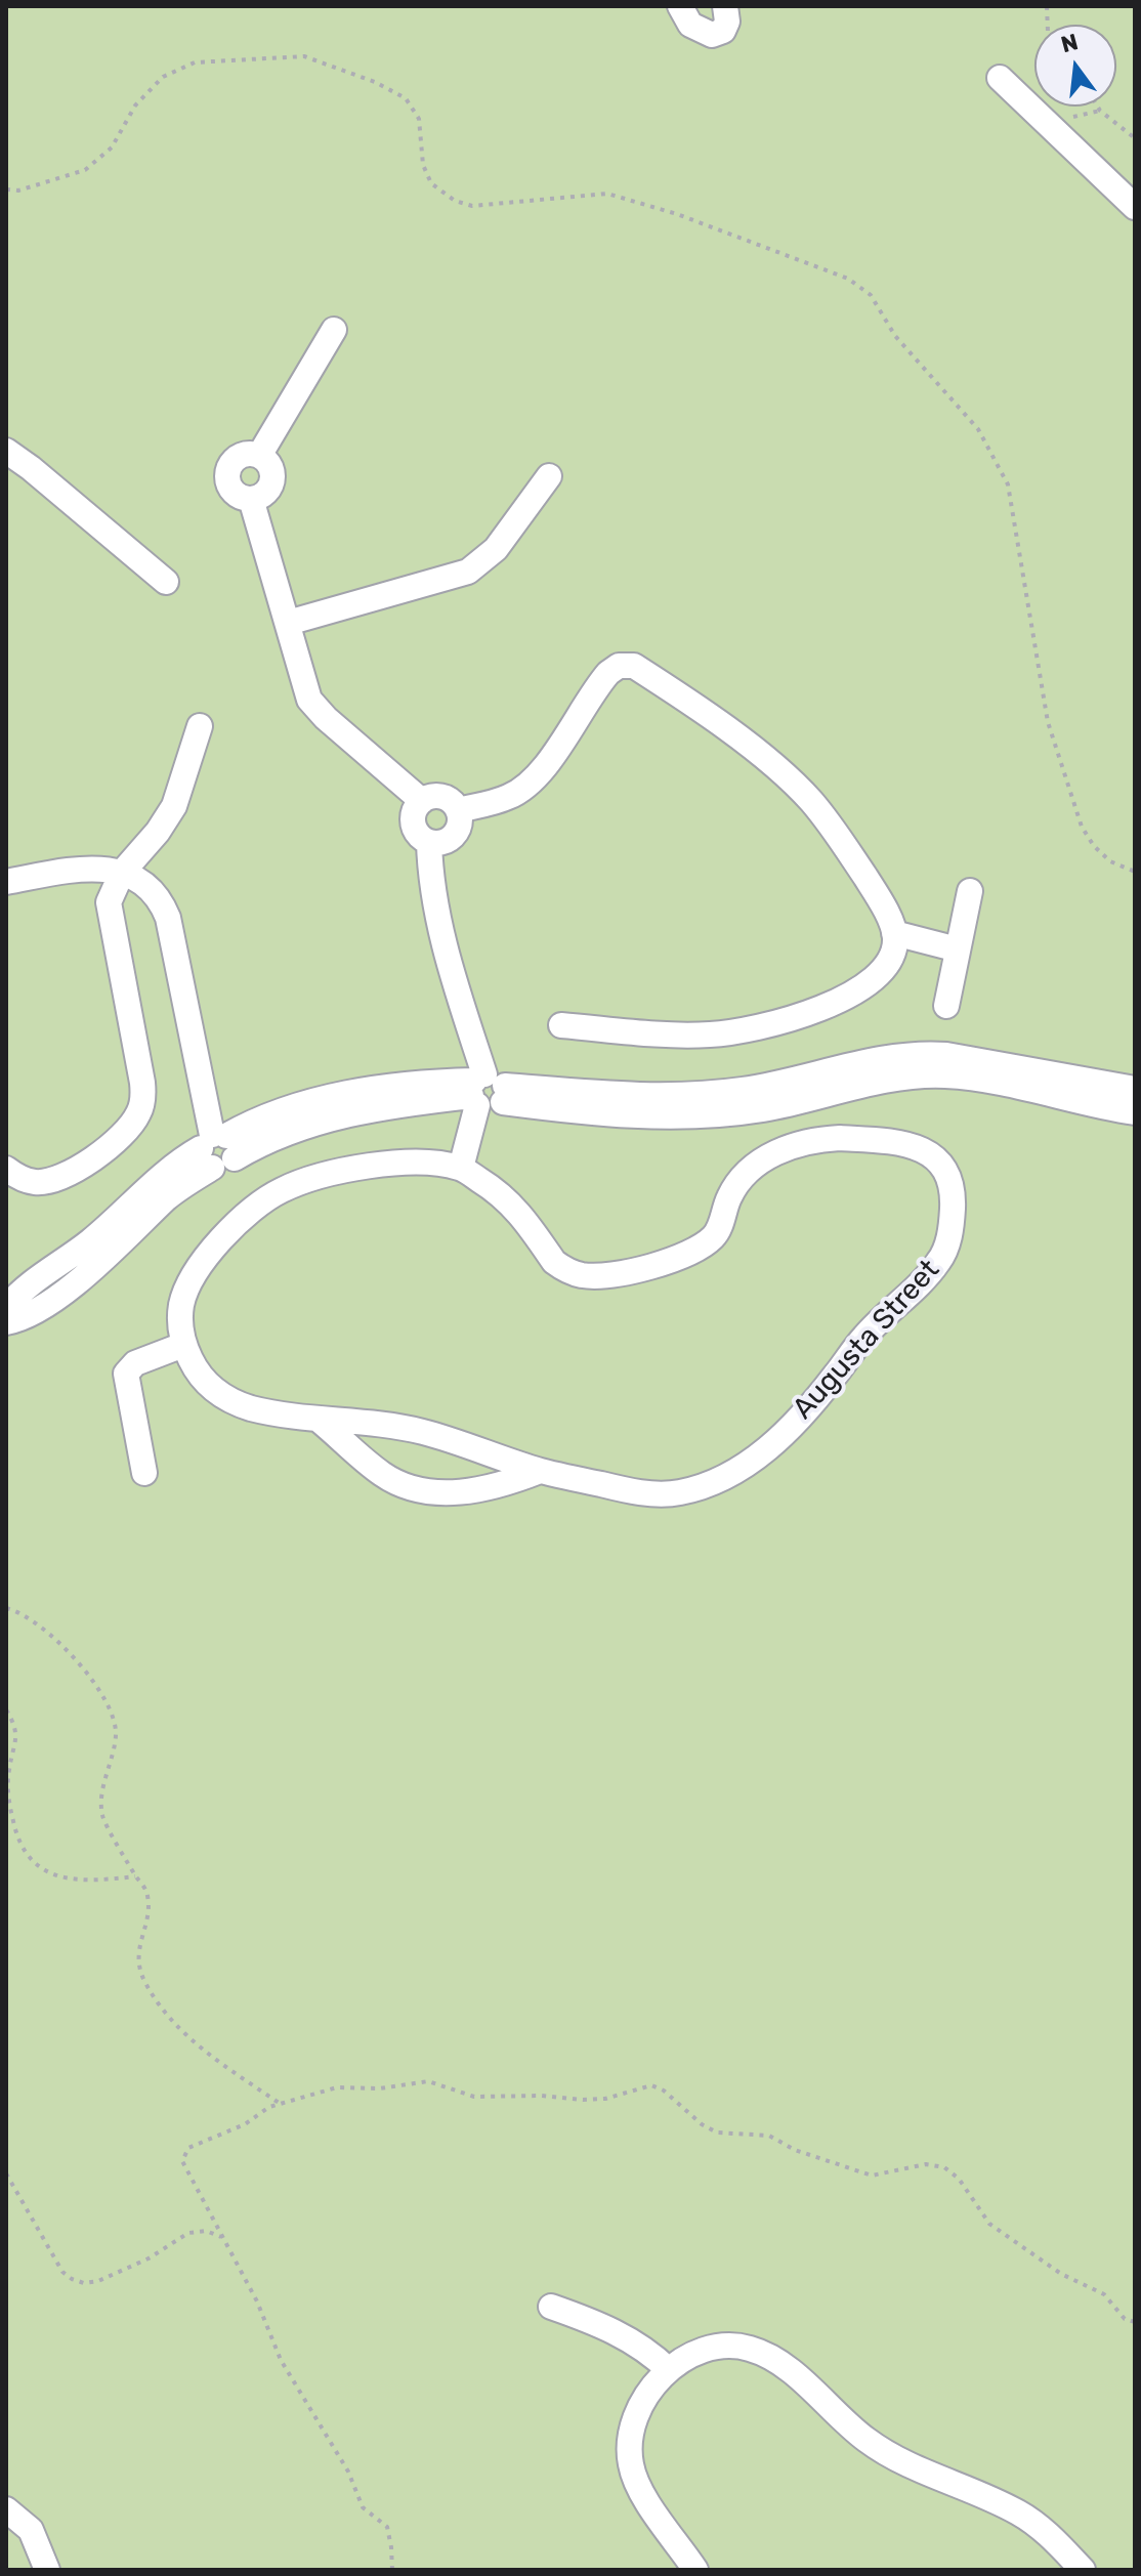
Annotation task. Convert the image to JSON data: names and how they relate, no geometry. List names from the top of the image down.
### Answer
{
  "streets": {
    "street": ["Augusta Street"]
  },
  "north": "top"
}
